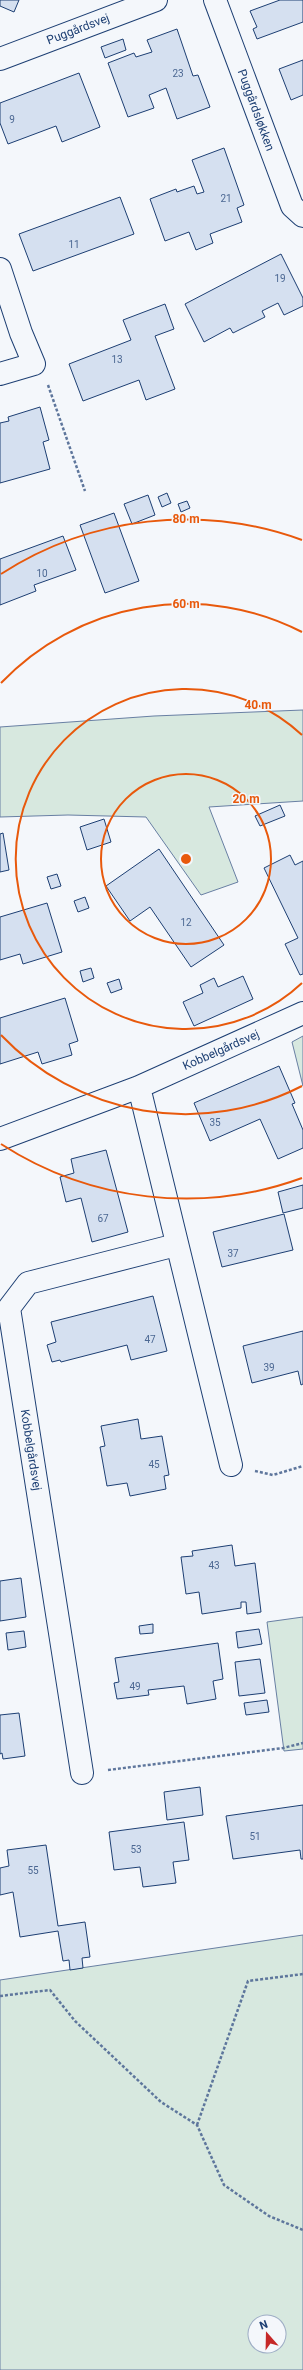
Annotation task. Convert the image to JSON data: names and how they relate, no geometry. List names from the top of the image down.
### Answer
{
  "streets": {
    "street": ["Puggårdsvej", "Puggårdsløkken", "Kobbelgårdsvej"]
  },
  "house_numbers": [
    "23",
    "9",
    "21",
    "11",
    "19",
    "13",
    "10",
    "12",
    "35",
    "67",
    "37",
    "47",
    "39",
    "45",
    "43",
    "49",
    "51",
    "53",
    "55"
  ],
  "north": "top",
  "rings": [
    "80 m",
    "60 m",
    "40 m",
    "20 m"
  ]
}
